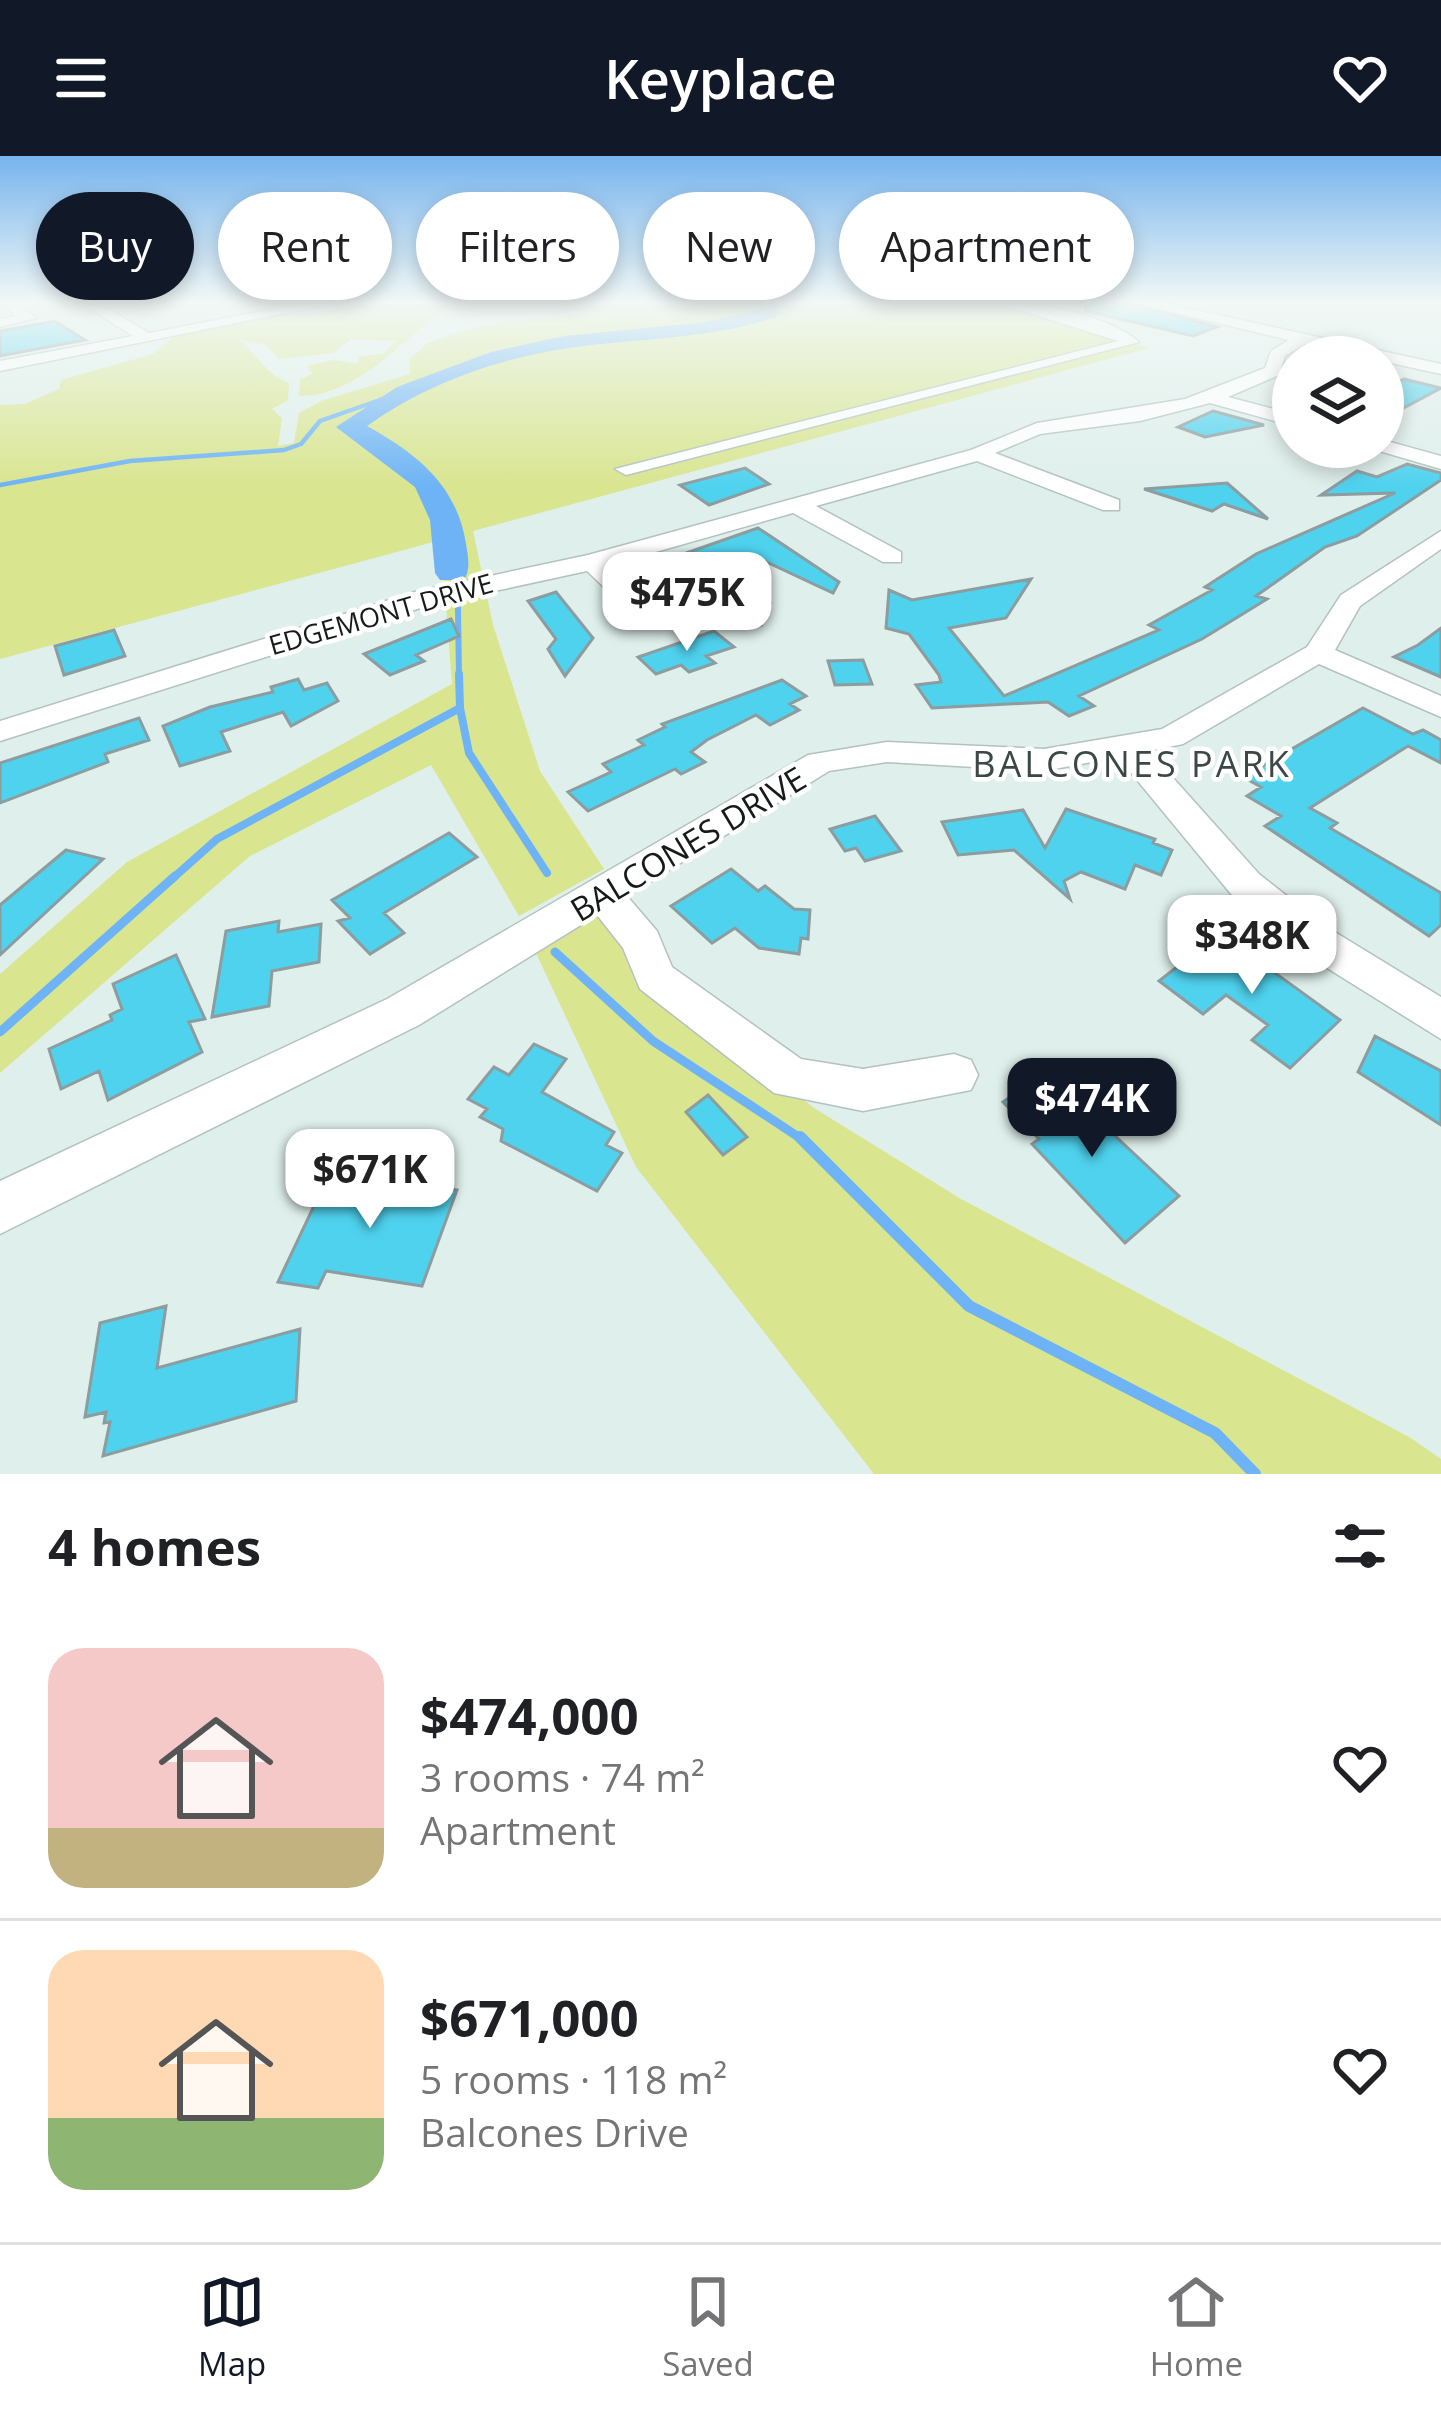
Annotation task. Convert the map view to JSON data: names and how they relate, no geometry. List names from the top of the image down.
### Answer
{
  "streets": {
    "street": ["EDGEMONT DRIVE", "BALCONES DRIVE"]
  },
  "districts": ["BALCONES PARK"],
  "page": {
    "header": "Keyplace",
    "chip": [
      "Buy",
      "Rent",
      "Filters",
      "New",
      "Apartment"
    ],
    "price": [
      "$475K",
      "$348K",
      "$474K",
      "$671K"
    ],
    "heading": "4 homes",
    "list": [
      {
        "name": "$474,000",
        "note": "3 rooms · 74 m² · Apartment"
      },
      {
        "name": "$671,000",
        "note": "5 rooms · 118 m² · Balcones Drive"
      }
    ],
    "tabs": ["Map", "Saved", "Home"]
  }
}
